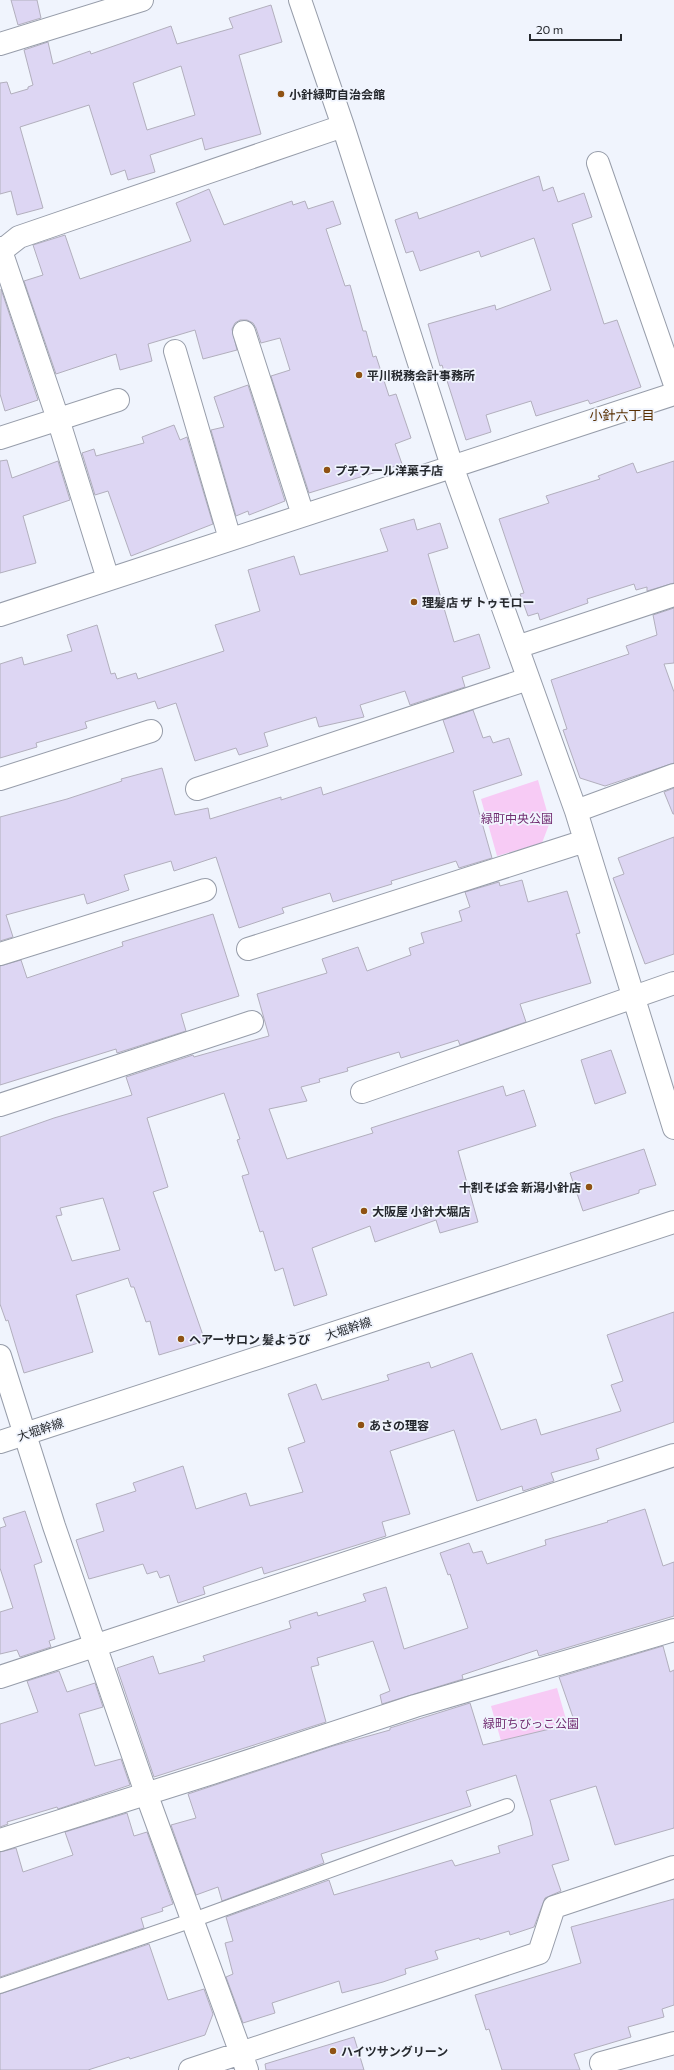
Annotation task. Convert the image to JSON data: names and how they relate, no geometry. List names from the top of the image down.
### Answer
{
  "streets": {
    "street": ["大堀幹線"]
  },
  "districts": ["小針六丁目"],
  "parks": ["緑町中央公園", "緑町ちびっこ公園"],
  "places": [
    "小針緑町自治会館",
    "平川税務会計事務所",
    "プチフール洋菓子店",
    "理髪店 ザ トゥモロー",
    "十割そば会 新潟小針店",
    "大阪屋 小針大堀店",
    "ヘアーサロン 髪ようび",
    "あさの理容",
    "ハイツサングリーン"
  ],
  "scale_bar": "20 m"
}
